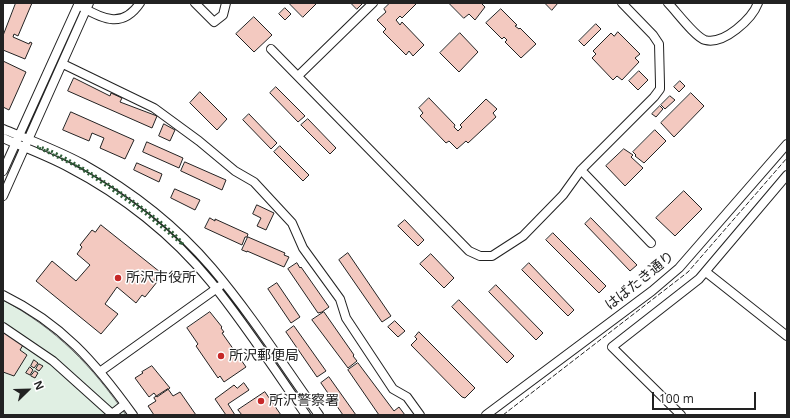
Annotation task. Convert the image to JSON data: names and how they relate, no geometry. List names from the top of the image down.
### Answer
{
  "streets": {
    "street": ["はばたき通り"]
  },
  "places": ["所沢市役所", "所沢郵便局", "所沢警察署"],
  "scale_bar": "100 m",
  "north": "top right"
}
